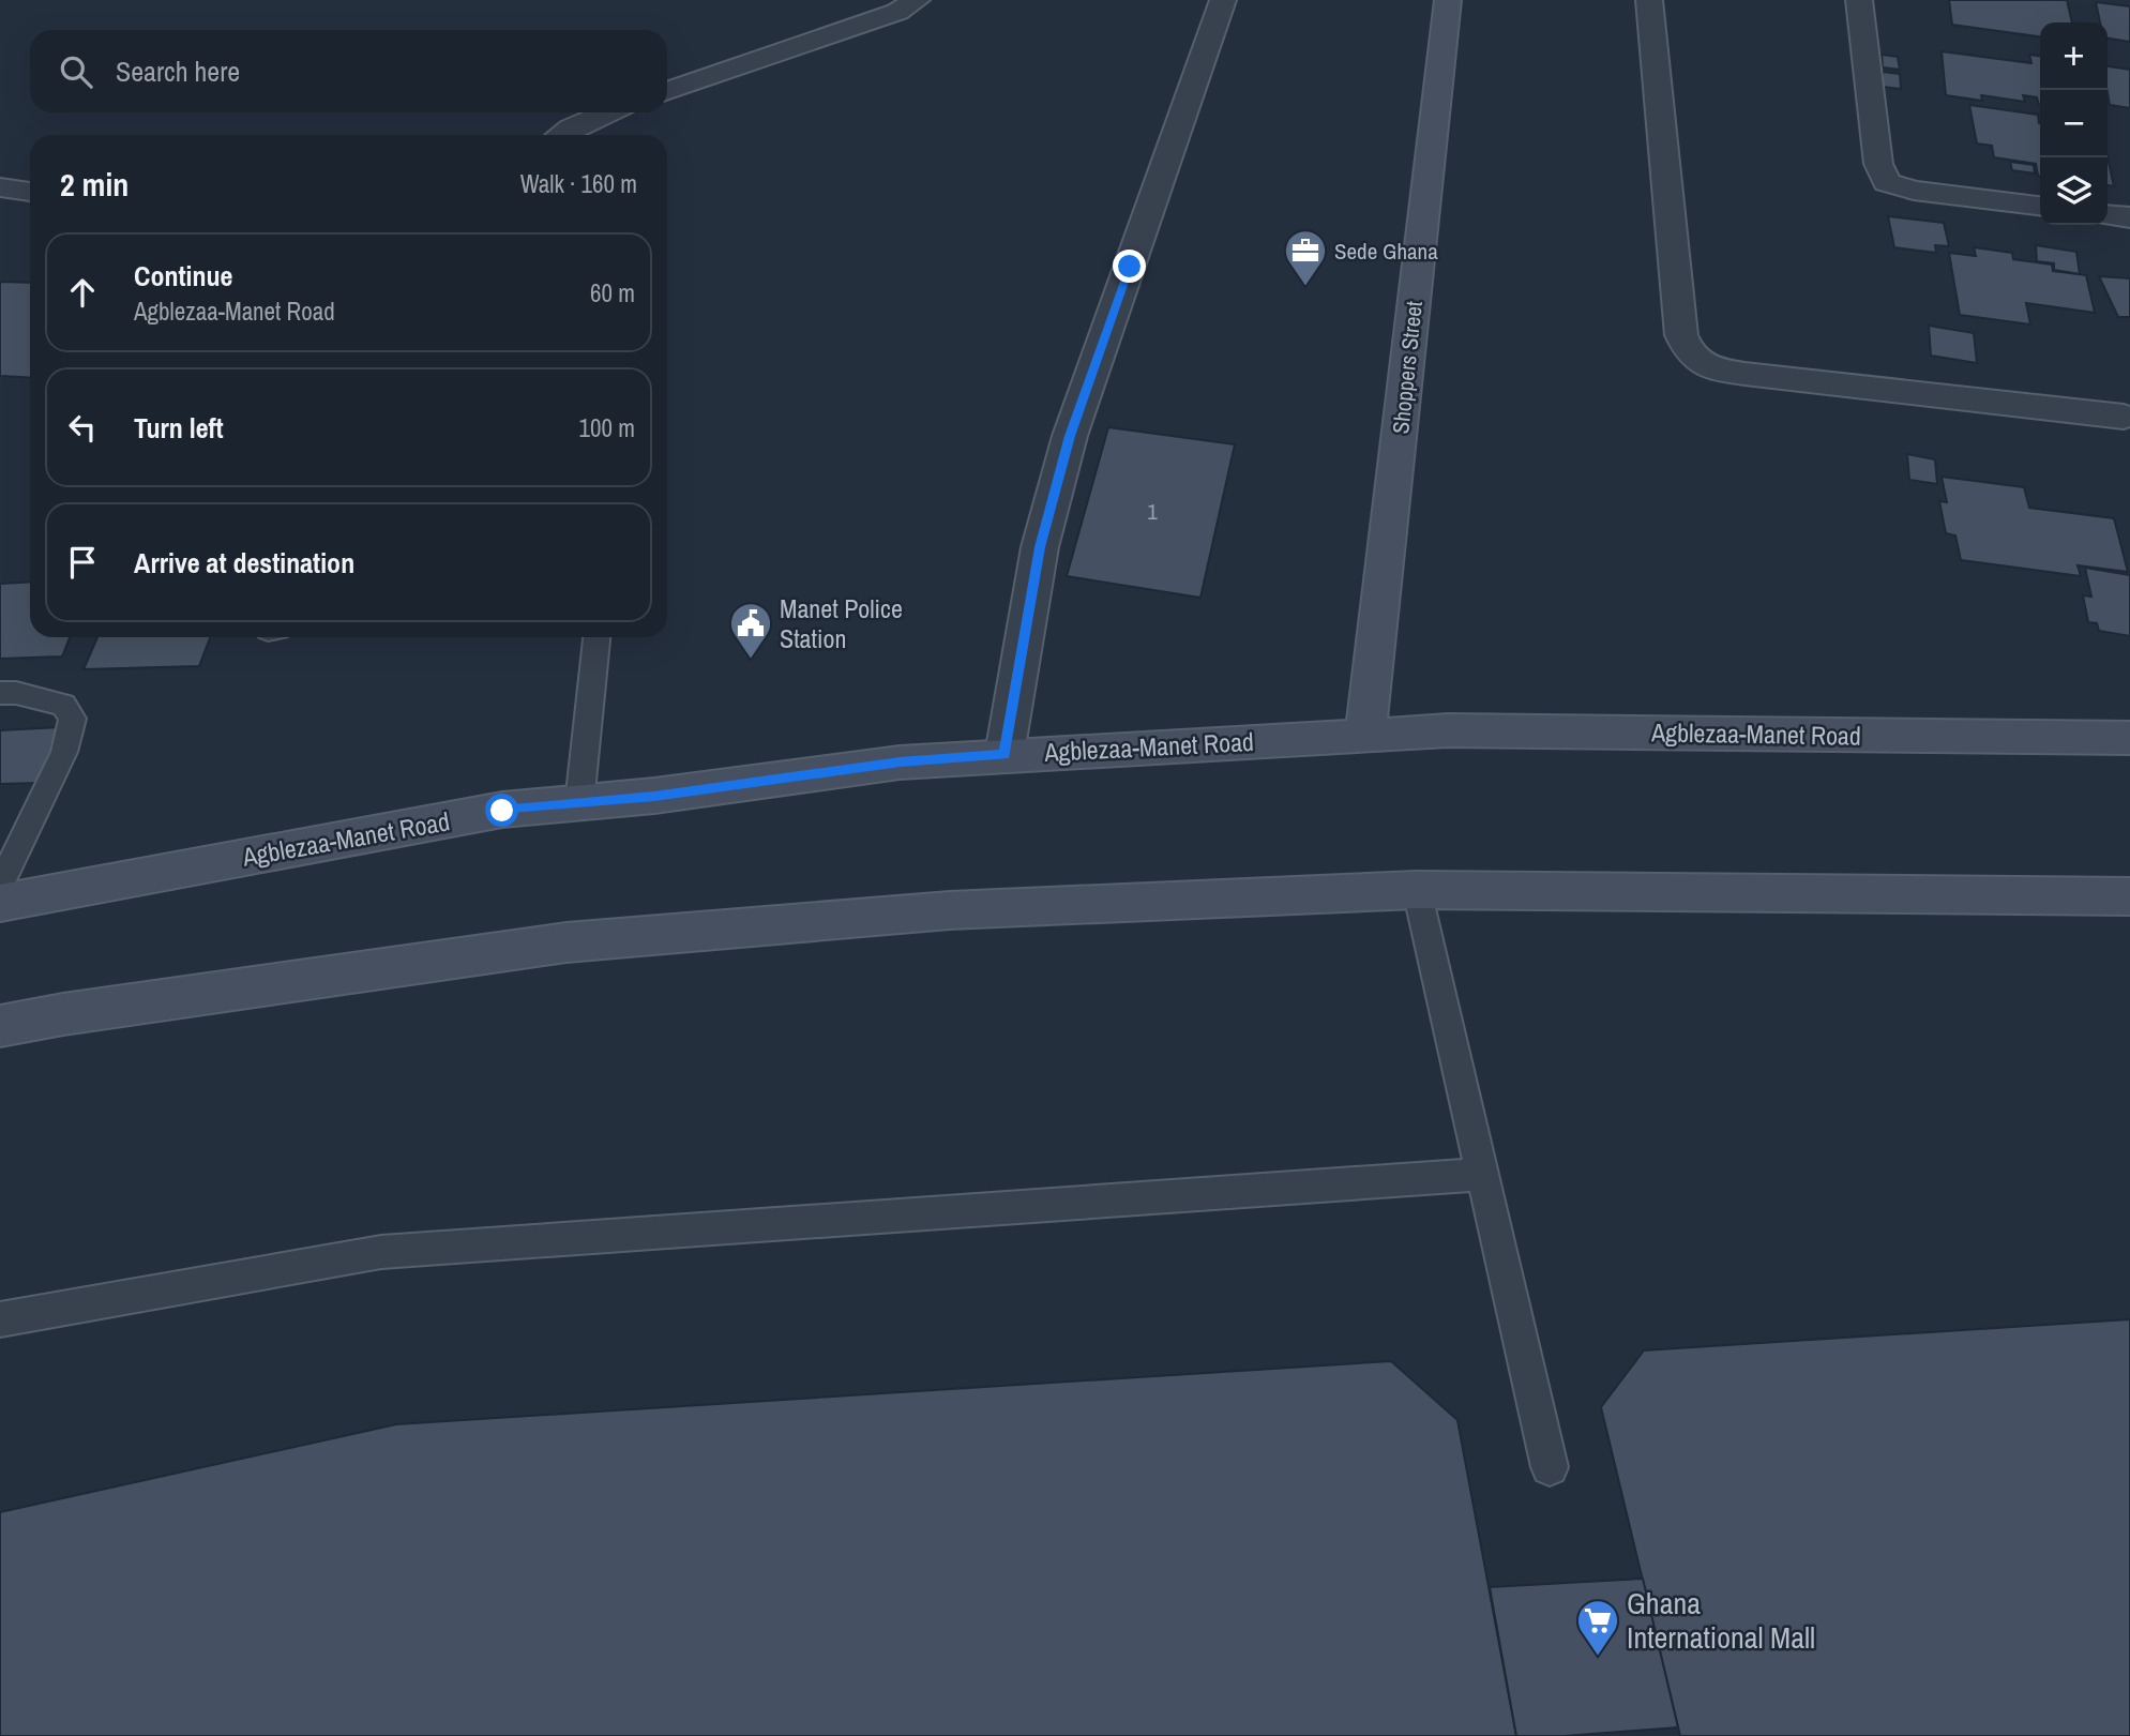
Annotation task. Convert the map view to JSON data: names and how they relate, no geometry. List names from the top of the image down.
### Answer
{
  "streets": {
    "main road": ["Shoppers Street", "Agblezaa-Manet Road"]
  },
  "crossings": [
    ["Shoppers Street", "Agblezaa-Manet Road"]
  ],
  "places": {
    "office": ["Sede Ghana"],
    "public building": ["Manet Police Station"],
    "supermarket": ["Ghana International Mall"]
  },
  "house_numbers": ["1"],
  "page": {
    "map_buttons": ["+", "−"],
    "search": "Search here",
    "heading": ["2 min", "Walk · 160 m"],
    "list": [
      ["Continue", "Agblezaa-Manet Road", "60 m"],
      ["Turn left", "100 m"],
      "Arrive at destination"
    ]
  }
}
